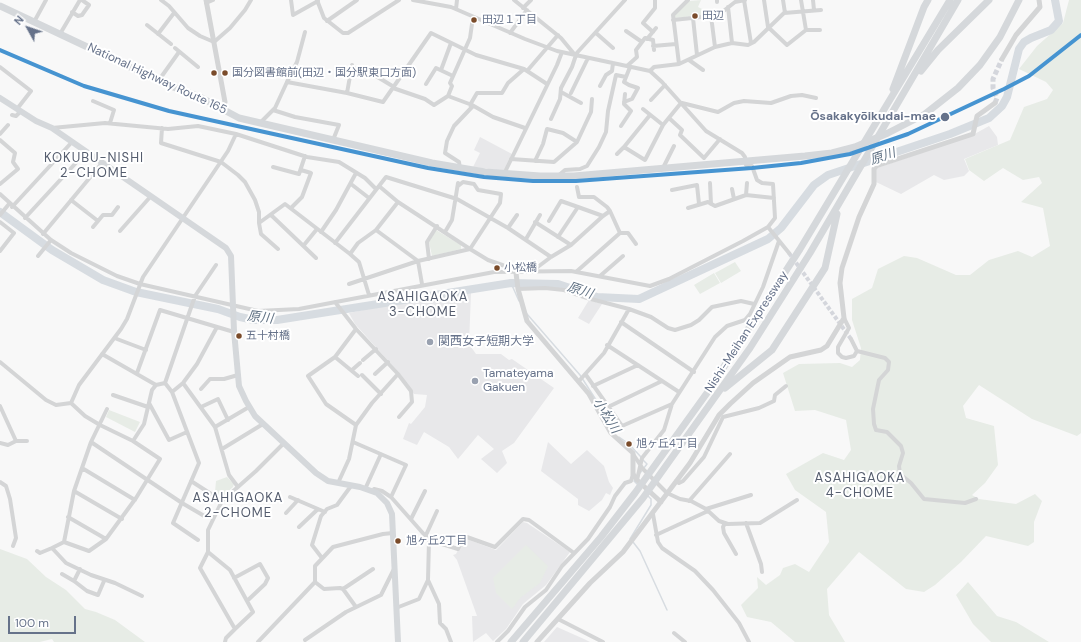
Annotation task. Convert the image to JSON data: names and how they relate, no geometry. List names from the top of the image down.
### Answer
{
  "streets": {
    "highway": ["National Highway Route 165", "Nishi-Meihan Expressway"]
  },
  "districts": [
    "KOKUBU-NISHI 2-CHOME",
    "ASAHIGAOKA 3-CHOME",
    "ASAHIGAOKA 4-CHOME",
    "ASAHIGAOKA 2-CHOME"
  ],
  "water": ["原川", "小松川"],
  "places": [
    "田辺",
    "田辺１丁目",
    "国分図書館前(田辺・国分駅東口方面)",
    "Ōsakakyōikudai-mae",
    "小松橋",
    "五十村橋",
    "関西女子短期大学",
    "Tamateyama Gakuen",
    "旭ヶ丘4丁目",
    "旭ヶ丘2丁目"
  ],
  "scale_bar": "100 m",
  "north": "top left"
}
